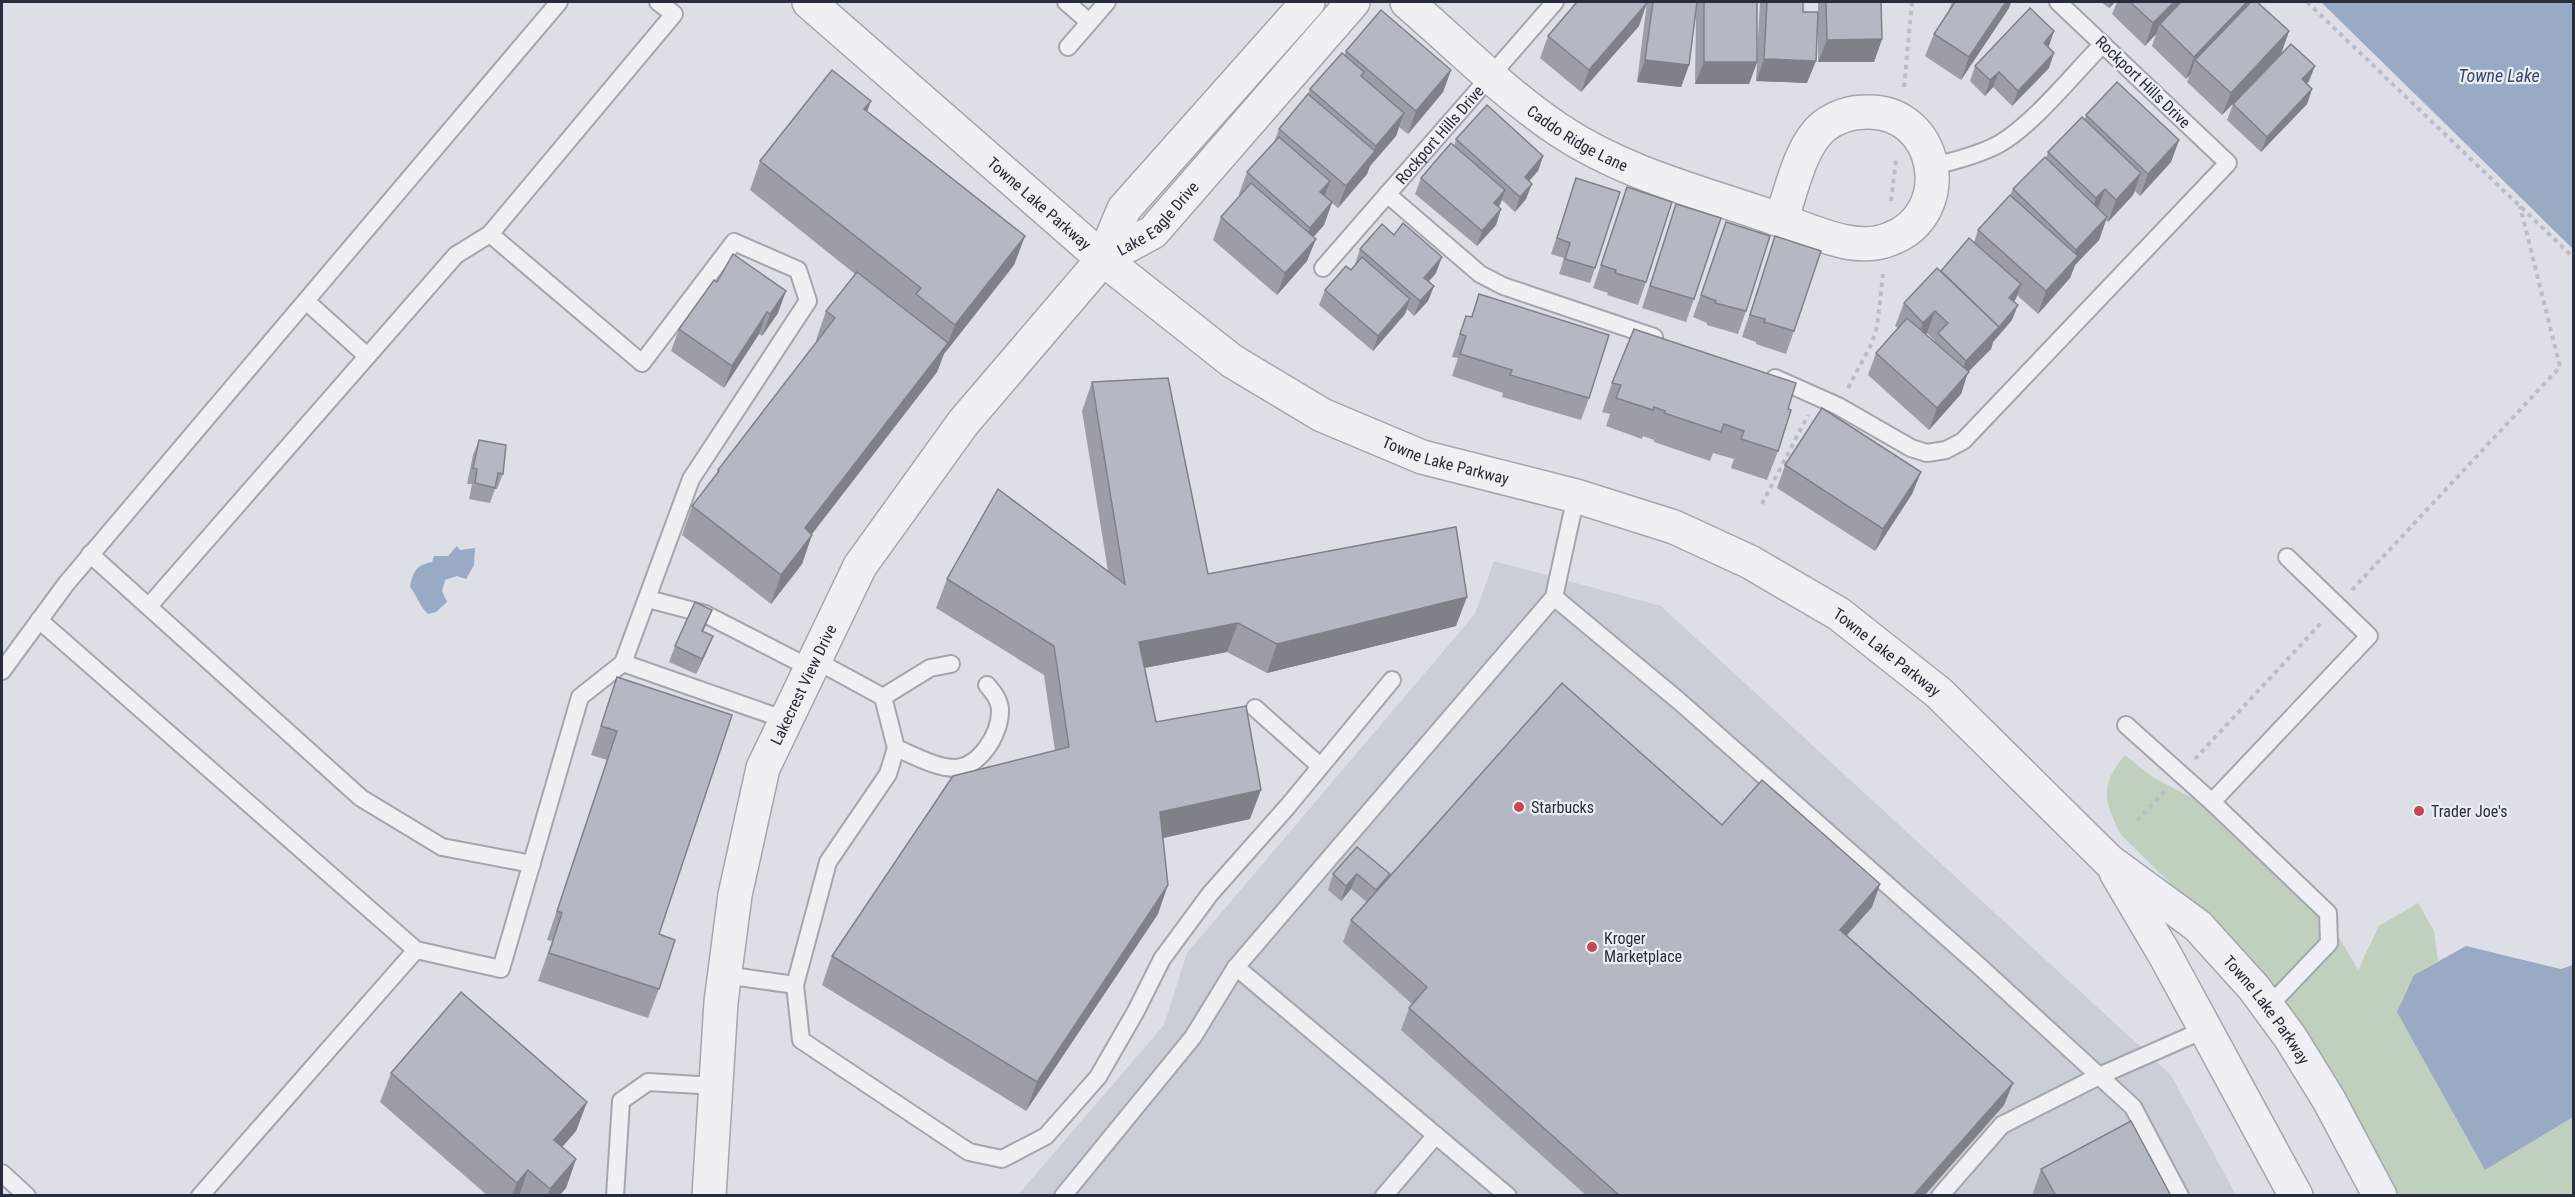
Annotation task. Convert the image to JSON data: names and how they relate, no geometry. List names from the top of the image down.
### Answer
{
  "streets": {
    "street": [
      "Caddo Ridge Lane",
      "Towne Lake Parkway",
      "Lake Eagle Drive",
      "Lakecrest View Drive"
    ],
    "lane": ["Rockport Hills Drive"]
  },
  "crossings": [
    ["Rockport Hills Drive", "Caddo Ridge Lane"],
    ["Towne Lake Parkway", "Lake Eagle Drive"],
    ["Towne Lake Parkway", "Lakecrest View Drive"],
    ["Lake Eagle Drive", "Lakecrest View Drive"]
  ],
  "water": ["Towne Lake"],
  "places": ["Starbucks", "Trader Joe's", "Kroger Marketplace"]
}
